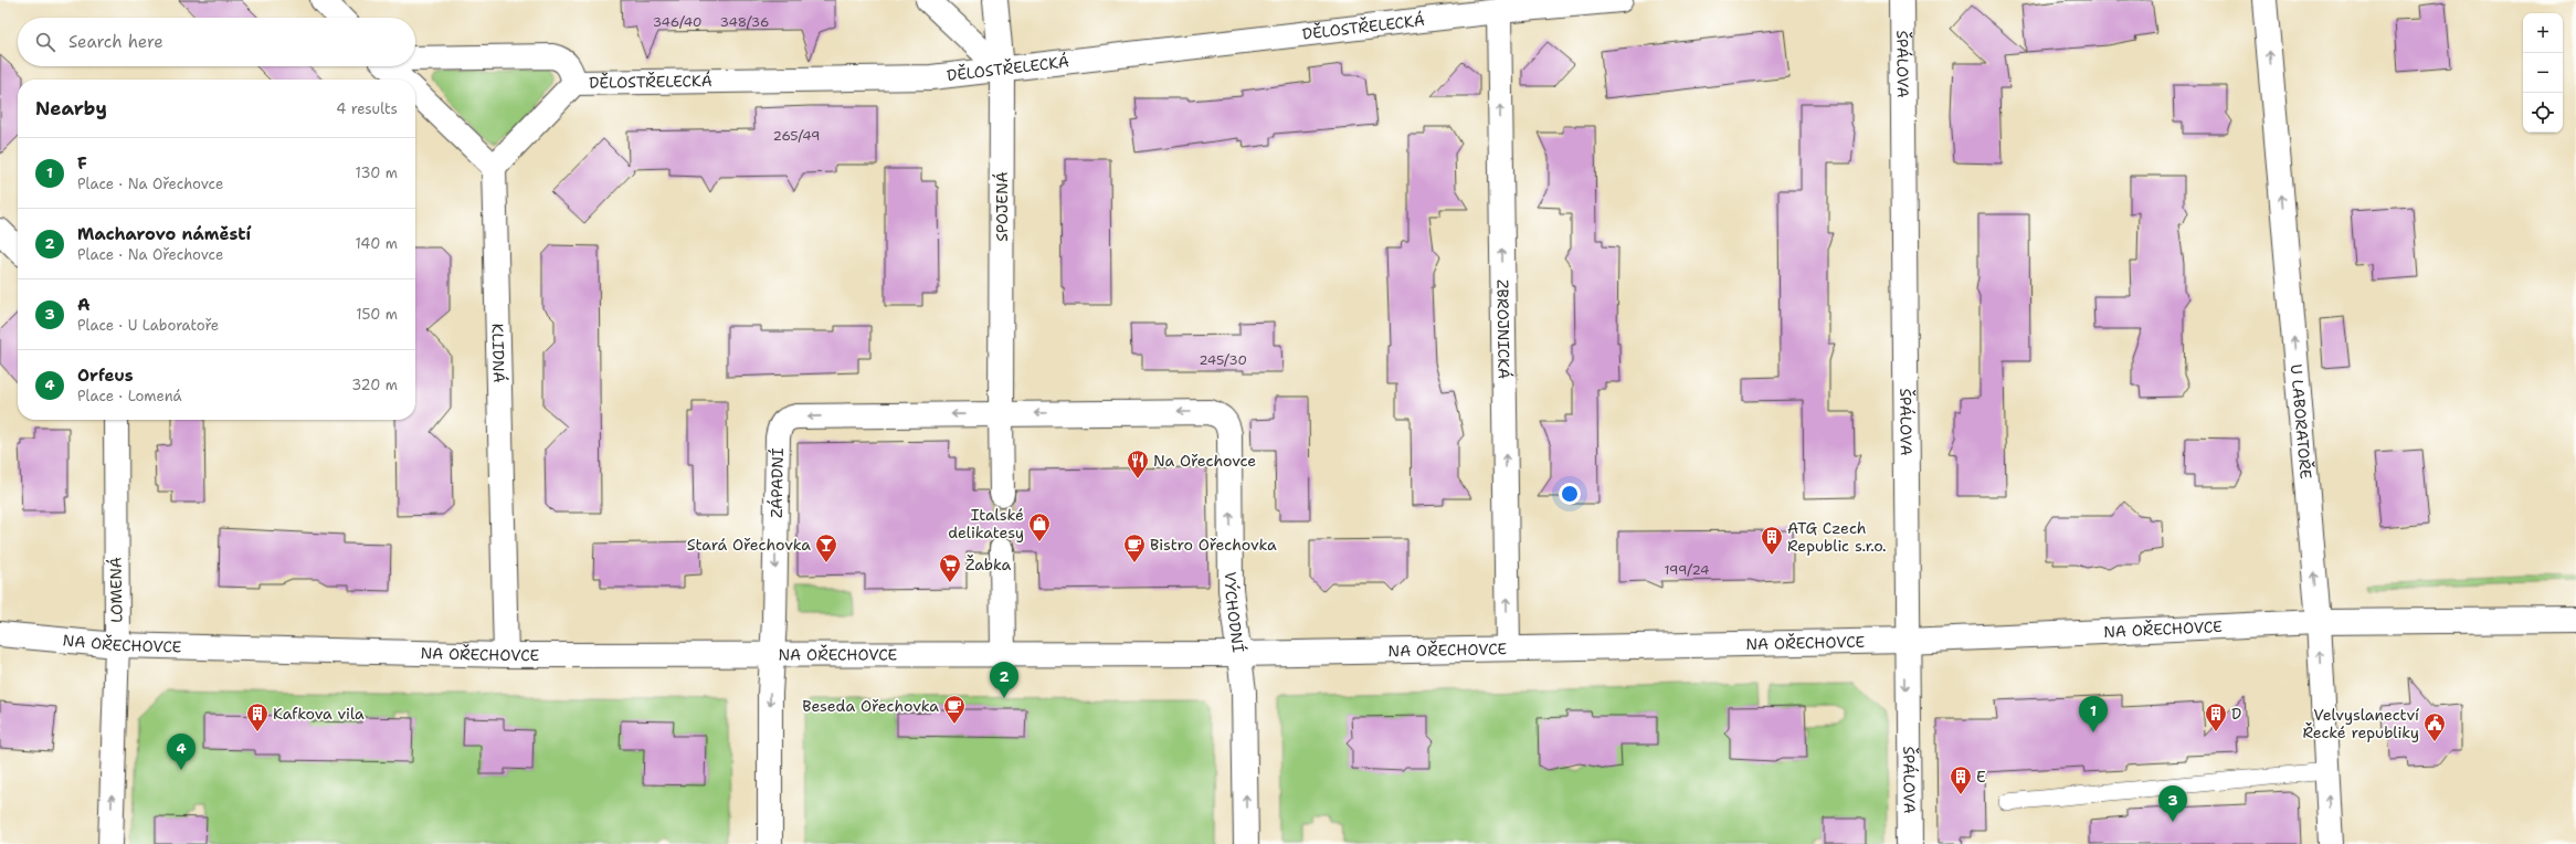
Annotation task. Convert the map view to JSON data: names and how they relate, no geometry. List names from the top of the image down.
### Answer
{
  "streets": {
    "street": [
      "DĚLOSTŘELECKÁ",
      "ŠPÁLOVA",
      "SPOJENÁ",
      "ZBROJNICKÁ",
      "KLIDNÁ",
      "U LABORATOŘE",
      "ZÁPADNÍ",
      "LOMENÁ",
      "VÝCHODNÍ",
      "NA OŘECHOVCE"
    ]
  },
  "crossings": [
    ["DĚLOSTŘELECKÁ", "SPOJENÁ"],
    ["DĚLOSTŘELECKÁ", "ZBROJNICKÁ"],
    ["ŠPÁLOVA", "NA OŘECHOVCE"],
    ["SPOJENÁ", "ZÁPADNÍ"],
    ["SPOJENÁ", "VÝCHODNÍ"],
    ["ZBROJNICKÁ", "NA OŘECHOVCE"],
    ["KLIDNÁ", "NA OŘECHOVCE"],
    ["U LABORATOŘE", "NA OŘECHOVCE"],
    ["ZÁPADNÍ", "VÝCHODNÍ"],
    ["ZÁPADNÍ", "NA OŘECHOVCE"],
    ["LOMENÁ", "NA OŘECHOVCE"],
    ["VÝCHODNÍ", "NA OŘECHOVCE"]
  ],
  "one_way": ["ZBROJNICKÁ", "U LABORATOŘE", "LOMENÁ"],
  "places": {
    "restaurant": ["Na Ořechovce"],
    "shop": ["Italské delikatesy"],
    "building": [
      "ATG Czech Republic s.r.o.",
      "Kafkova vila",
      "D",
      "E"
    ],
    "bar": ["Stará Ořechovka"],
    "cafe": ["Bistro Ořechovka", "Beseda Ořechovka"],
    "supermarket": ["Žabka"],
    "public building": ["Velvyslanectví Řecké republiky"]
  },
  "house_numbers": [
    "346/40",
    "348/36",
    "265/49",
    "245/30",
    "199/24"
  ],
  "page": {
    "map_buttons": ["+", "−"],
    "search": "Search here",
    "heading": ["Nearby", "4 results"],
    "list": [
      {
        "mark": "1",
        "name": "F",
        "note": "Place · Na Ořechovce",
        "value": "130 m"
      },
      {
        "mark": "2",
        "name": "Macharovo náměstí",
        "note": "Place · Na Ořechovce",
        "value": "140 m"
      },
      {
        "mark": "3",
        "name": "A",
        "note": "Place · U Laboratoře",
        "value": "150 m"
      },
      {
        "mark": "4",
        "name": "Orfeus",
        "note": "Place · Lomená",
        "value": "320 m"
      }
    ],
    "pins": [
      "2",
      "1",
      "4",
      "3"
    ]
  }
}
